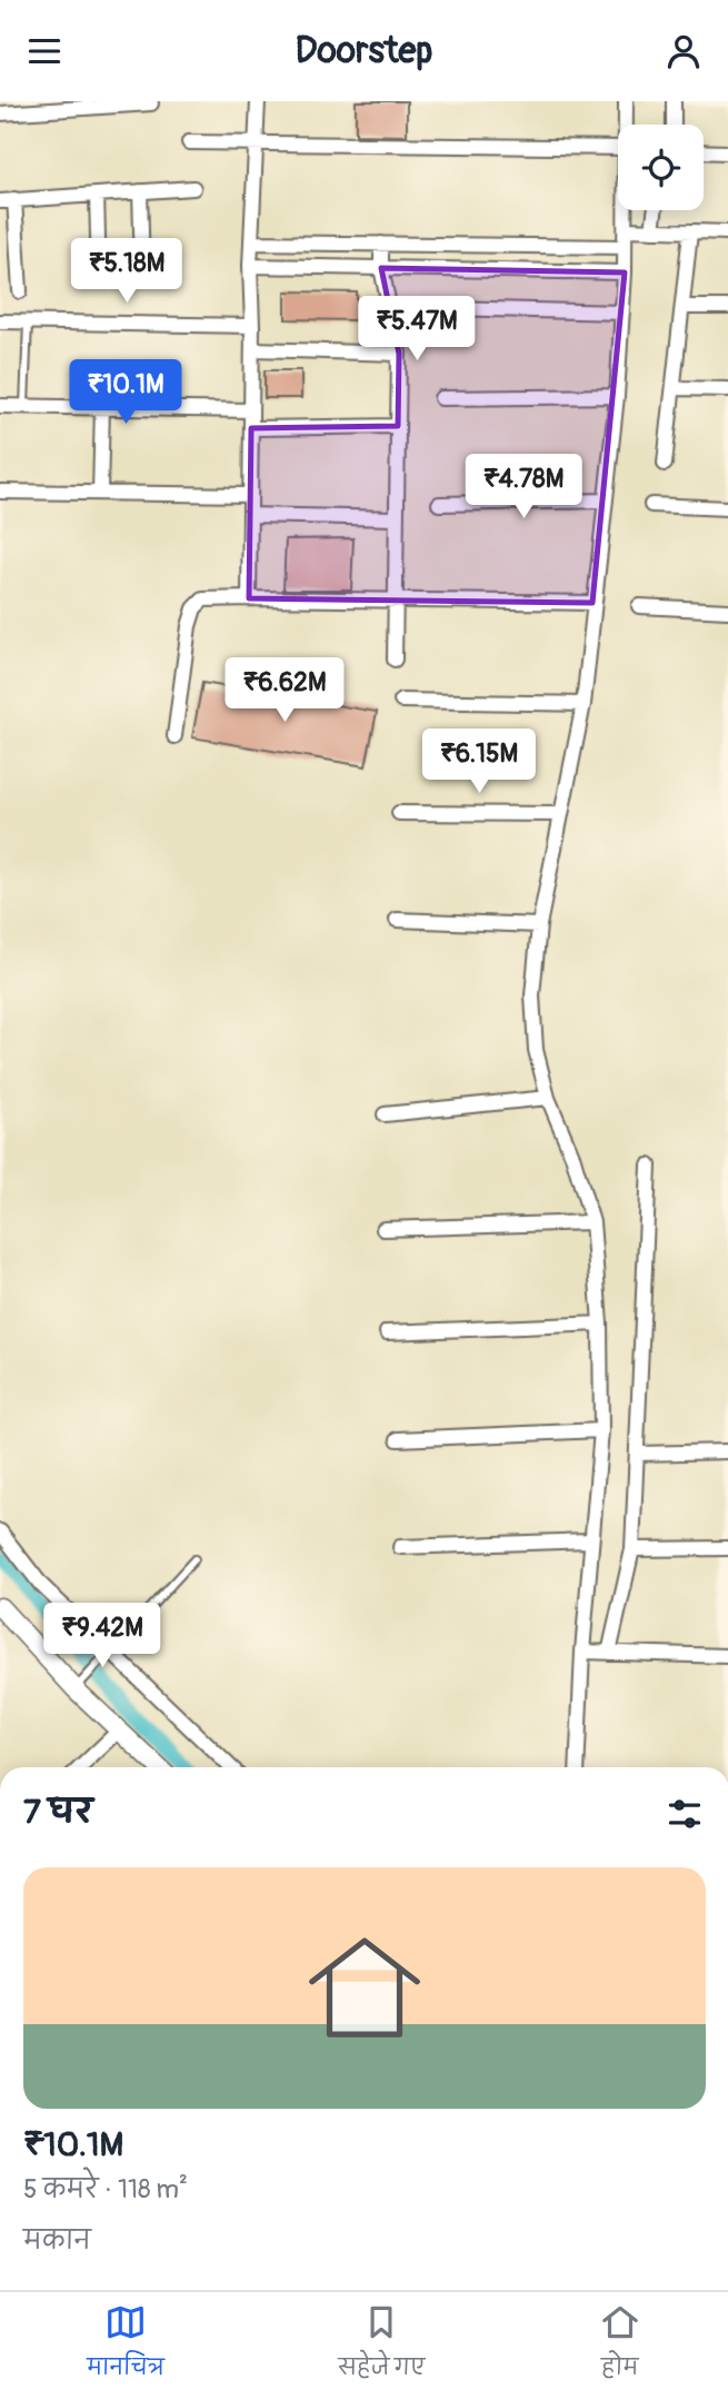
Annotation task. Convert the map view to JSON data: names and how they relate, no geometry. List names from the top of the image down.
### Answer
{
  "page": {
    "header": "Doorstep",
    "price": [
      "₹5.18M",
      "₹5.47M",
      "₹10.1M",
      "₹4.78M",
      "₹6.62M",
      "₹6.15M",
      "₹9.42M"
    ],
    "heading": "7 घर",
    "list": [
      {
        "name": "₹10.1M",
        "note": "5 कमरे · 118 m² · मकान"
      }
    ],
    "tabs": ["मानचित्र", "सहेजे गए", "होम"]
  }
}
